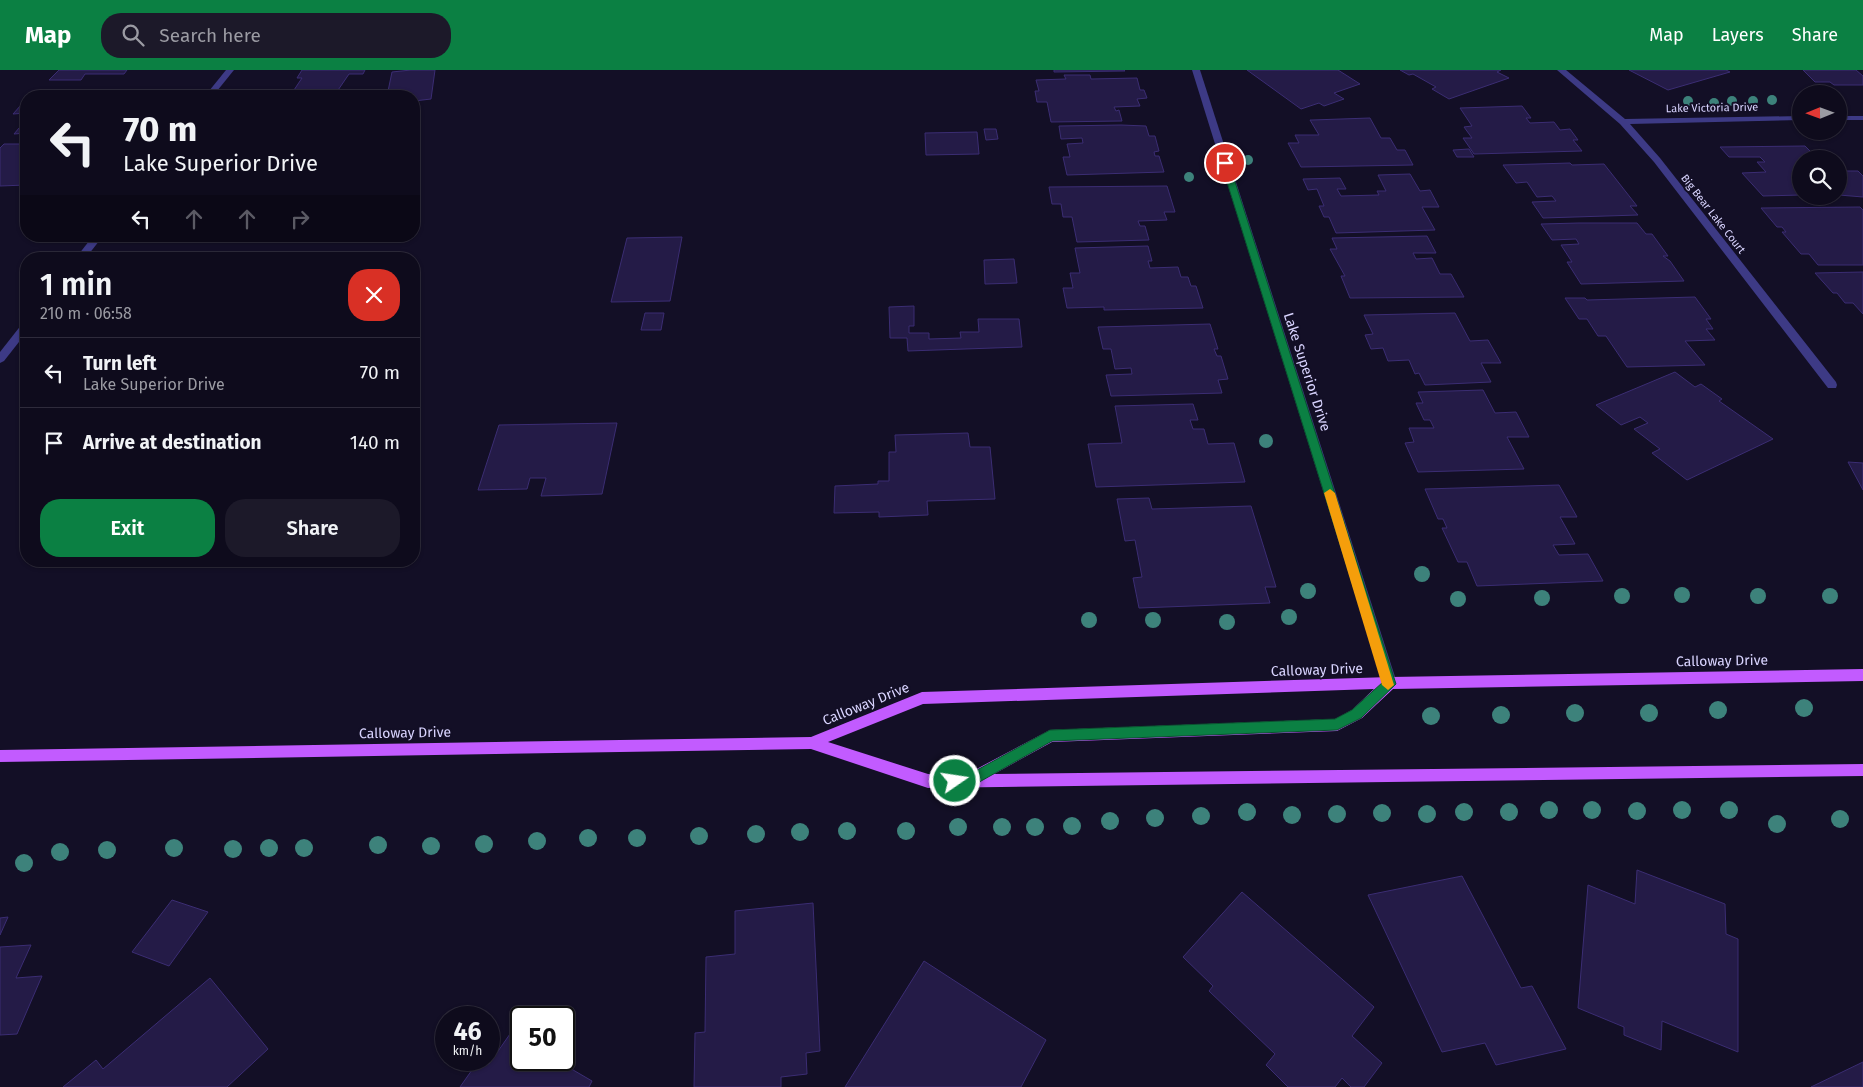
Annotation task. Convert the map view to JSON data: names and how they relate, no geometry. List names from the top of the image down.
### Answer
{
  "streets": {
    "main road": ["Calloway Drive"],
    "street": ["Lake Victoria Drive", "Big Bear Lake Court", "Lake Superior Drive"]
  },
  "crossings": [
    ["Lake Victoria Drive", "Big Bear Lake Court"],
    ["Lake Superior Drive", "Calloway Drive"]
  ],
  "north": "left",
  "page": {
    "header": "Map",
    "search": "Search here",
    "nav": ["Map", "Layers", "Share"],
    "turn": ["70 m", "Lake Superior Drive"],
    "heading": ["1 min", "210 m · 06:58"],
    "list": [
      {
        "name": "Turn left",
        "note": "Lake Superior Drive",
        "value": "70 m"
      },
      {
        "name": "Arrive at destination",
        "value": "140 m"
      }
    ],
    "buttons": ["Exit", "Share"],
    "speed": "46 km/h",
    "limit": "50"
  }
}
